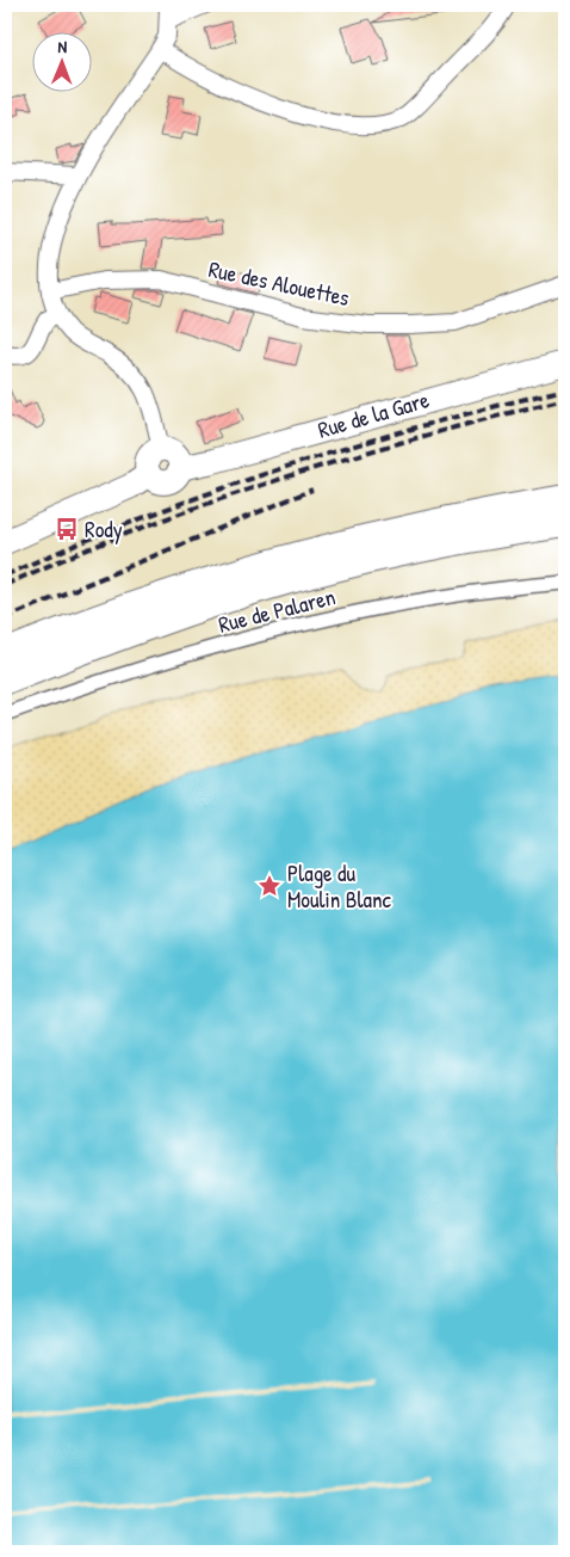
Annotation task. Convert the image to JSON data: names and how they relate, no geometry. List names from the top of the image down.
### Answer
{
  "streets": {
    "main road": ["Rue de la Gare"],
    "street": ["Rue des Alouettes", "Rue de Palaren"]
  },
  "places": {
    "bus stop": ["Rody"],
    "place": ["Plage du Moulin Blanc"]
  },
  "north": "top"
}
